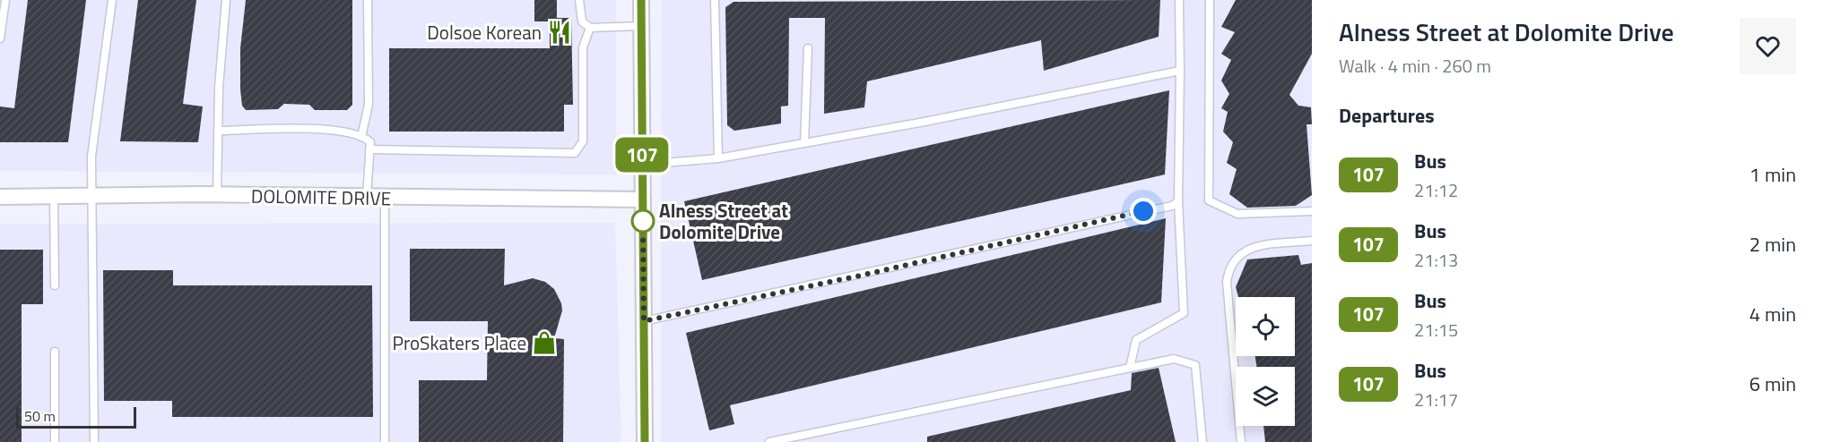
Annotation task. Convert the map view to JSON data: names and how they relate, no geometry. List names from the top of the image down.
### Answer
{
  "streets": {
    "street": ["DOLOMITE DRIVE"]
  },
  "places": {
    "restaurant": ["Dolsoe Korean"],
    "other": ["Alness Street at Dolomite Drive"],
    "shop": ["ProSkaters Place"]
  },
  "lines": ["bus line 107"],
  "scale_bar": "50 m",
  "page": {
    "on_map": "107",
    "heading": [
      ["Alness Street at Dolomite Drive", "Walk · 4 min · 260 m"],
      "Departures"
    ],
    "list": [
      {
        "mark": "107",
        "name": "Bus",
        "note": "21:12",
        "value": "1 min"
      },
      {
        "mark": "107",
        "name": "Bus",
        "note": "21:13",
        "value": "2 min"
      },
      {
        "mark": "107",
        "name": "Bus",
        "note": "21:15",
        "value": "4 min"
      },
      {
        "mark": "107",
        "name": "Bus",
        "note": "21:17",
        "value": "6 min"
      }
    ],
    "scale": "50 m"
  }
}
